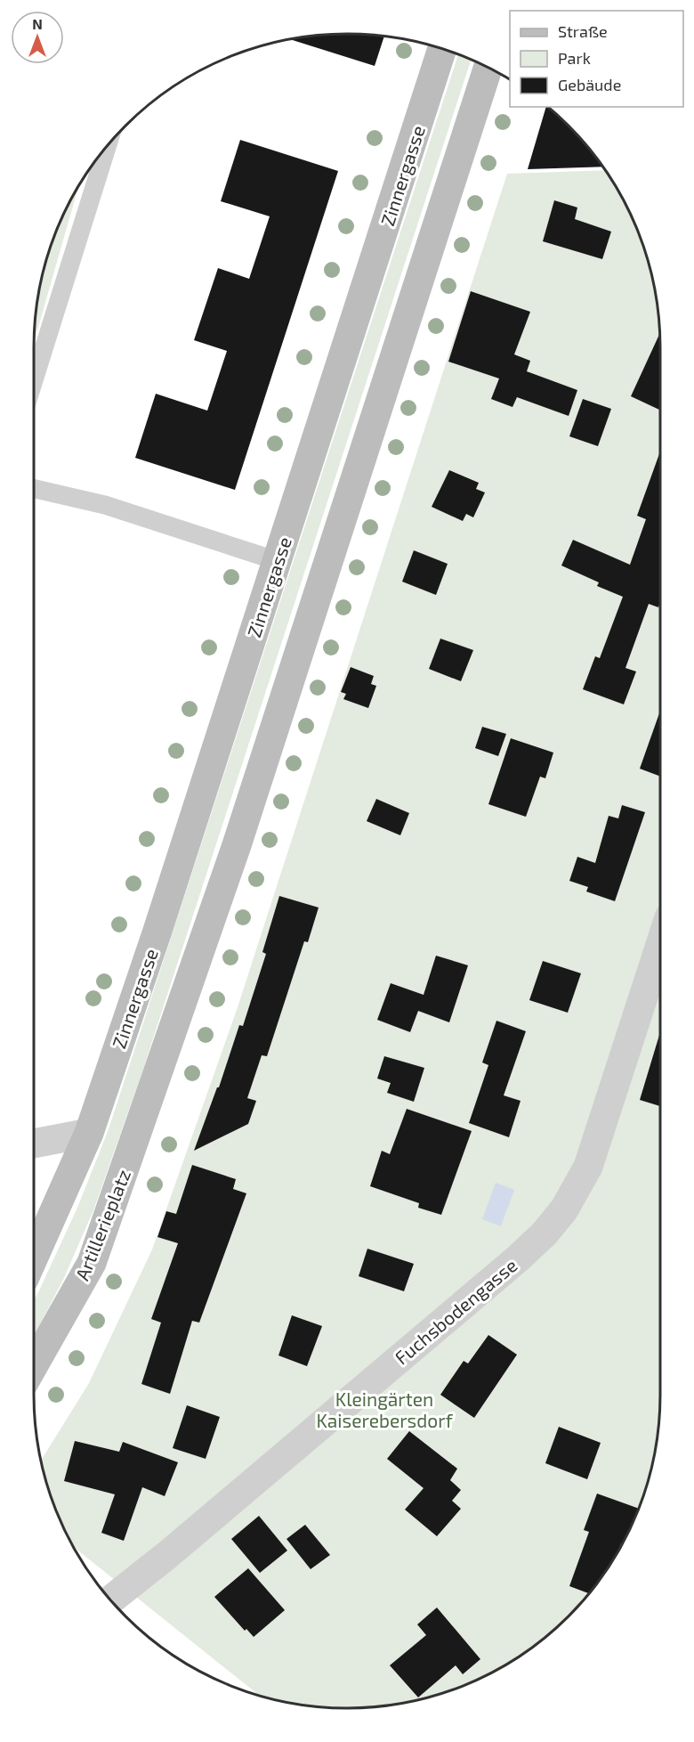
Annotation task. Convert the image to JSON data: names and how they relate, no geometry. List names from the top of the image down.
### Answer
{
  "streets": {
    "main road": ["Zinnergasse", "Artillerieplatz"],
    "street": ["Fuchsbodengasse"]
  },
  "parks": ["Kleingärten Kaiserebersdorf"],
  "legend": ["Straße", "Park", "Gebäude"],
  "north": "top"
}
